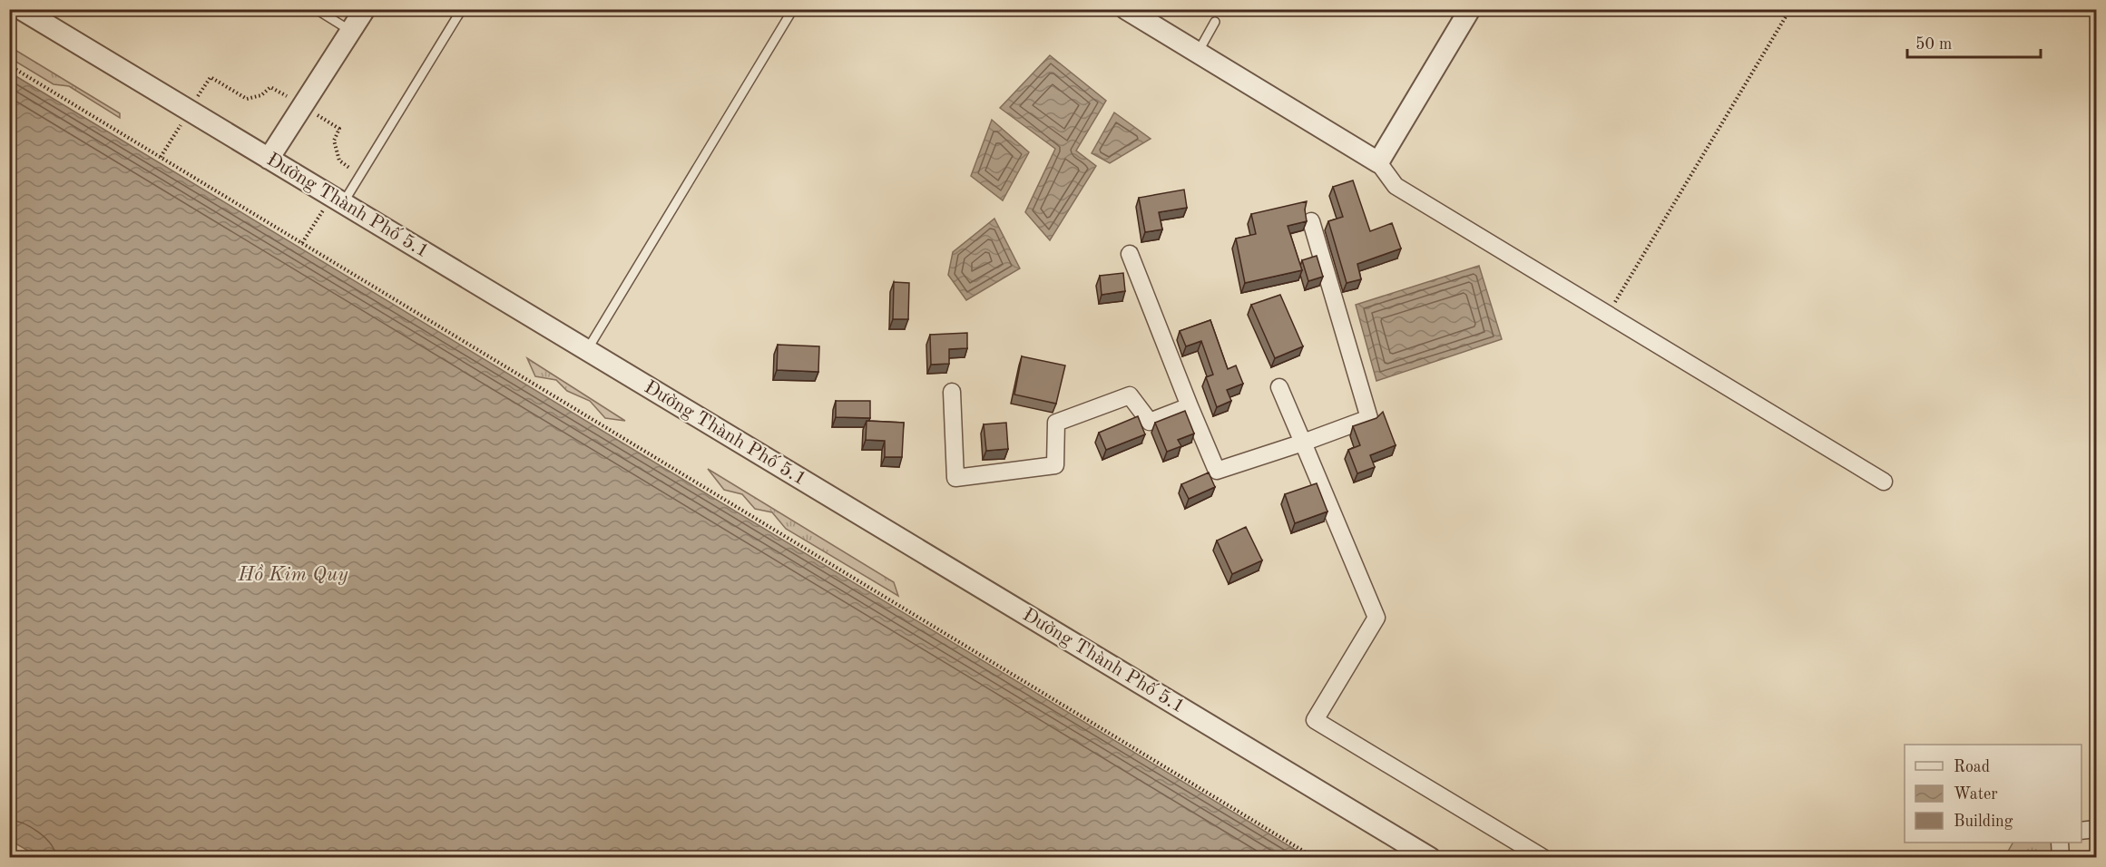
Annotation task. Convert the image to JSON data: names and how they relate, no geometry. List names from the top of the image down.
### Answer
{
  "streets": {
    "street": ["Đường Thành Phố 5.1"]
  },
  "water": ["Hồ Kim Quy"],
  "legend": ["Road", "Water", "Building"],
  "scale_bar": "50 m"
}
